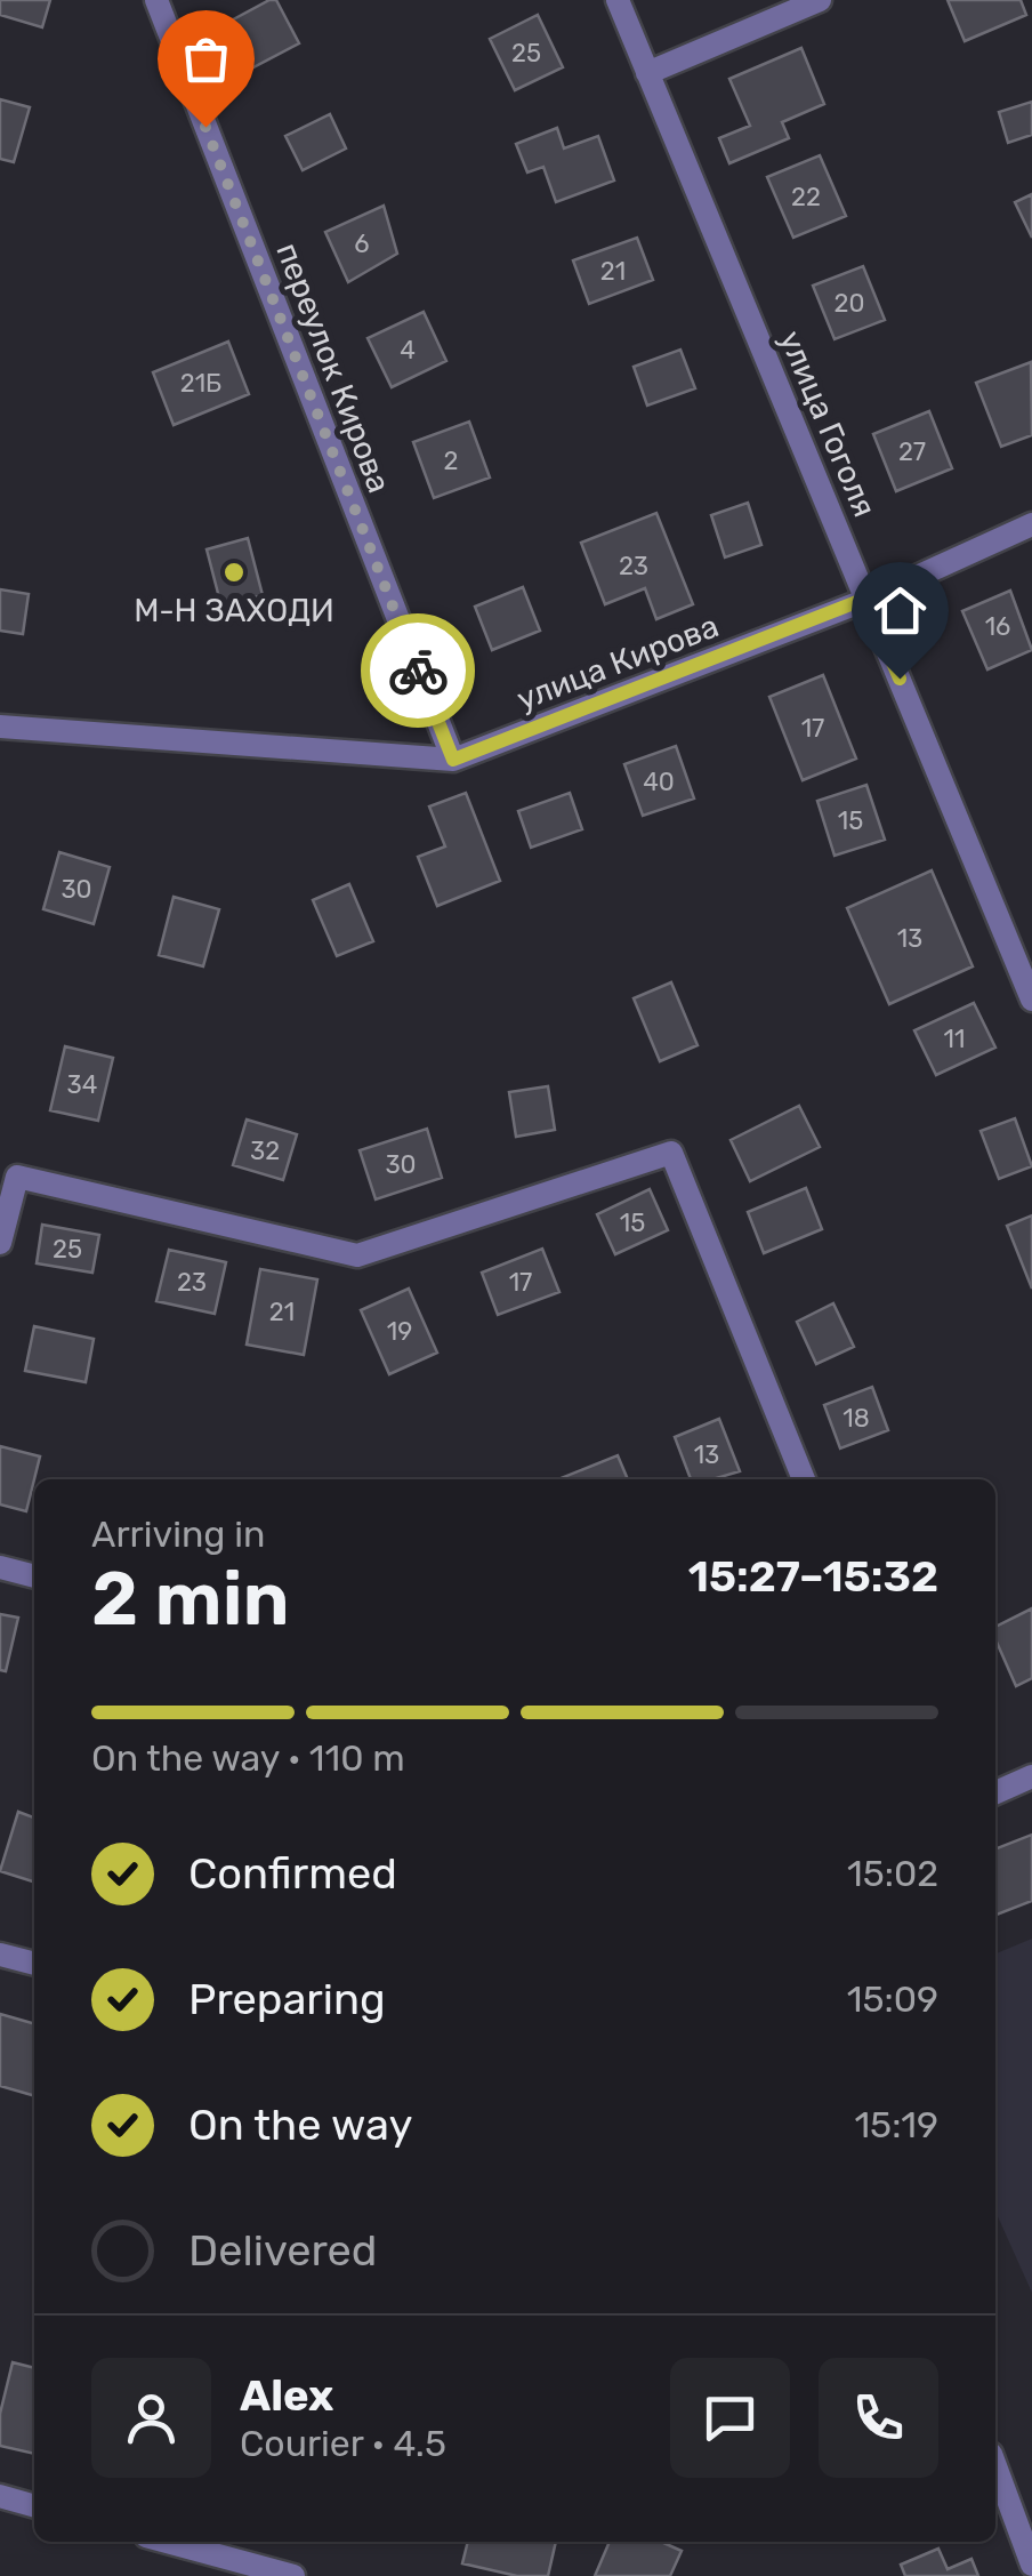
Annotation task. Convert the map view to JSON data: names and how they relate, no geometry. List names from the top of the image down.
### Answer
{
  "streets": {
    "street": ["переулок Кирова", "улица Гоголя", "улица Кирова"]
  },
  "crossings": [
    ["переулок Кирова", "улица Кирова"],
    ["улица Гоголя", "улица Кирова"]
  ],
  "places": ["М-Н ЗАХОДИ"],
  "house_numbers": [
    "25",
    "22",
    "6",
    "21",
    "20",
    "4",
    "21Б",
    "27",
    "2",
    "23",
    "16",
    "17",
    "40",
    "15",
    "30",
    "13",
    "11",
    "34",
    "32",
    "30",
    "15",
    "25",
    "23",
    "17",
    "21",
    "19",
    "18",
    "13"
  ],
  "page": {
    "heading": ["2 min", "Arriving in", "15:27–15:32"],
    "panel": ["Alex", "Courier · 4.5"],
    "bar": "On the way · 110 m",
    "list": [
      ["Confirmed", "15:02"],
      ["Preparing", "15:09"],
      ["On the way", "15:19"],
      "Delivered"
    ]
  }
}
